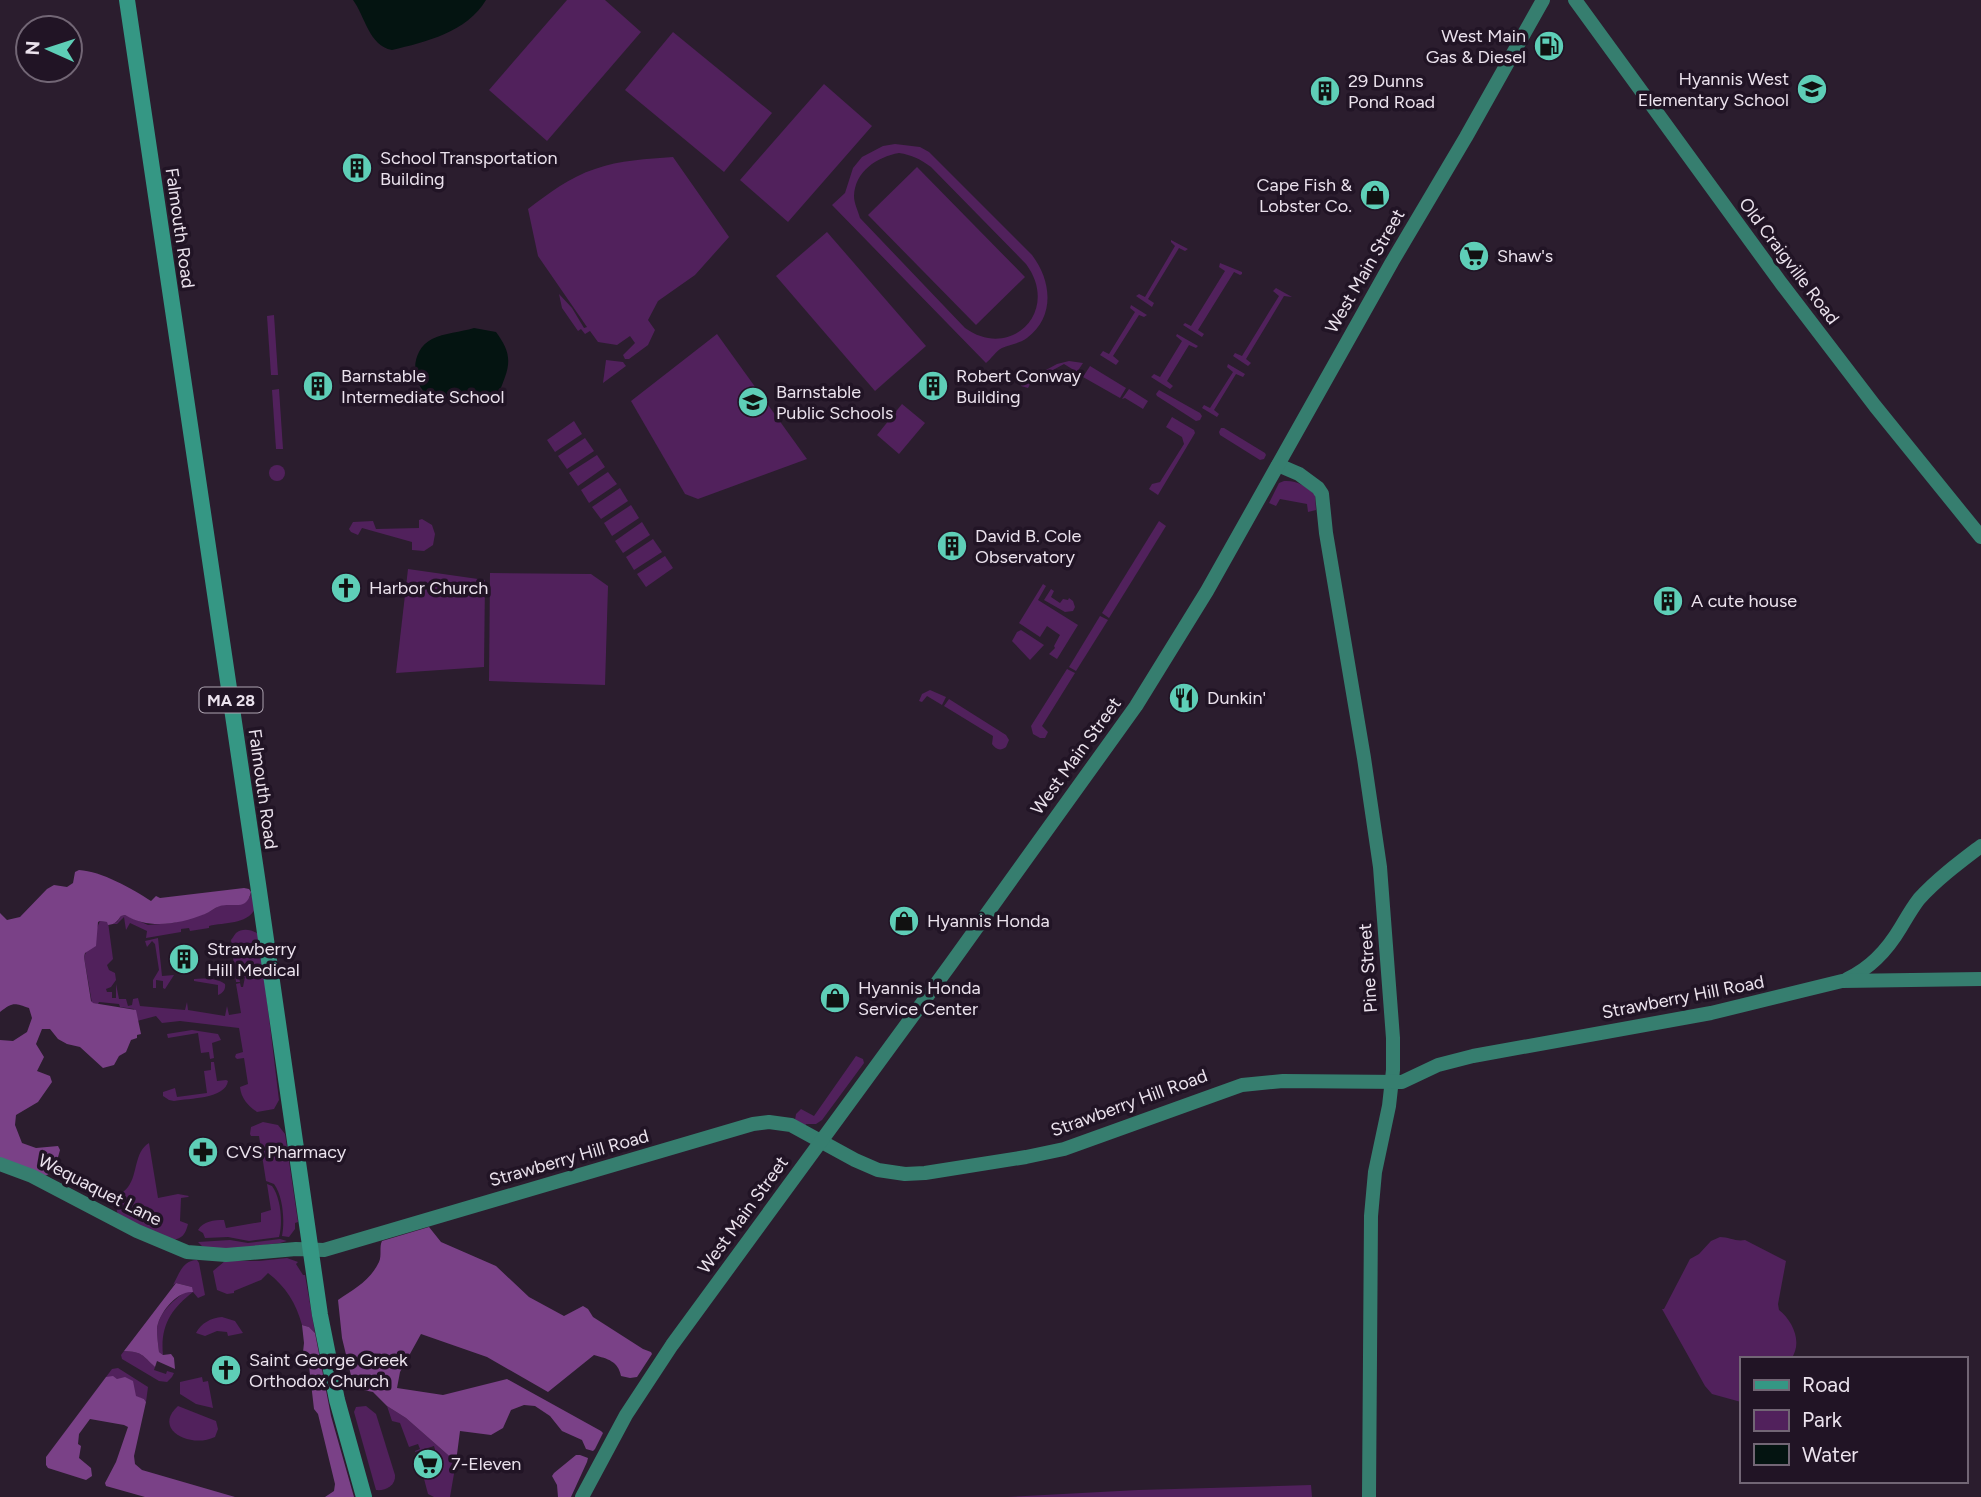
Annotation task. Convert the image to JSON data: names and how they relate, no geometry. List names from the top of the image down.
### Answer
{
  "streets": {
    "main road": [
      "Falmouth Road",
      "Old Craigville Road",
      "West Main Street",
      "MA 28",
      "Pine Street",
      "Strawberry Hill Road",
      "Wequaquet Lane"
    ]
  },
  "crossings": [
    ["Falmouth Road", "Strawberry Hill Road"],
    ["West Main Street", "Pine Street"],
    ["West Main Street", "Strawberry Hill Road"],
    ["Pine Street", "Strawberry Hill Road"],
    ["Strawberry Hill Road", "Wequaquet Lane"]
  ],
  "places": {
    "fuel station": ["West Main Gas & Diesel"],
    "school or university": ["Hyannis West Elementary School", "Barnstable Public Schools"],
    "building": [
      "29 Dunns Pond Road",
      "School Transportation Building",
      "Barnstable Intermediate School",
      "Robert Conway Building",
      "David B. Cole Observatory",
      "A cute house",
      "Strawberry Hill Medical"
    ],
    "shop": ["Cape Fish & Lobster Co.", "Hyannis Honda", "Hyannis Honda Service Center"],
    "supermarket": ["Shaw's", "7-Eleven"],
    "church": ["Harbor Church", "Saint George Greek Orthodox Church"],
    "restaurant": ["Dunkin'"],
    "pharmacy": ["CVS Pharmacy"]
  },
  "legend": ["Road", "Park", "Water"],
  "north": "left"
}
